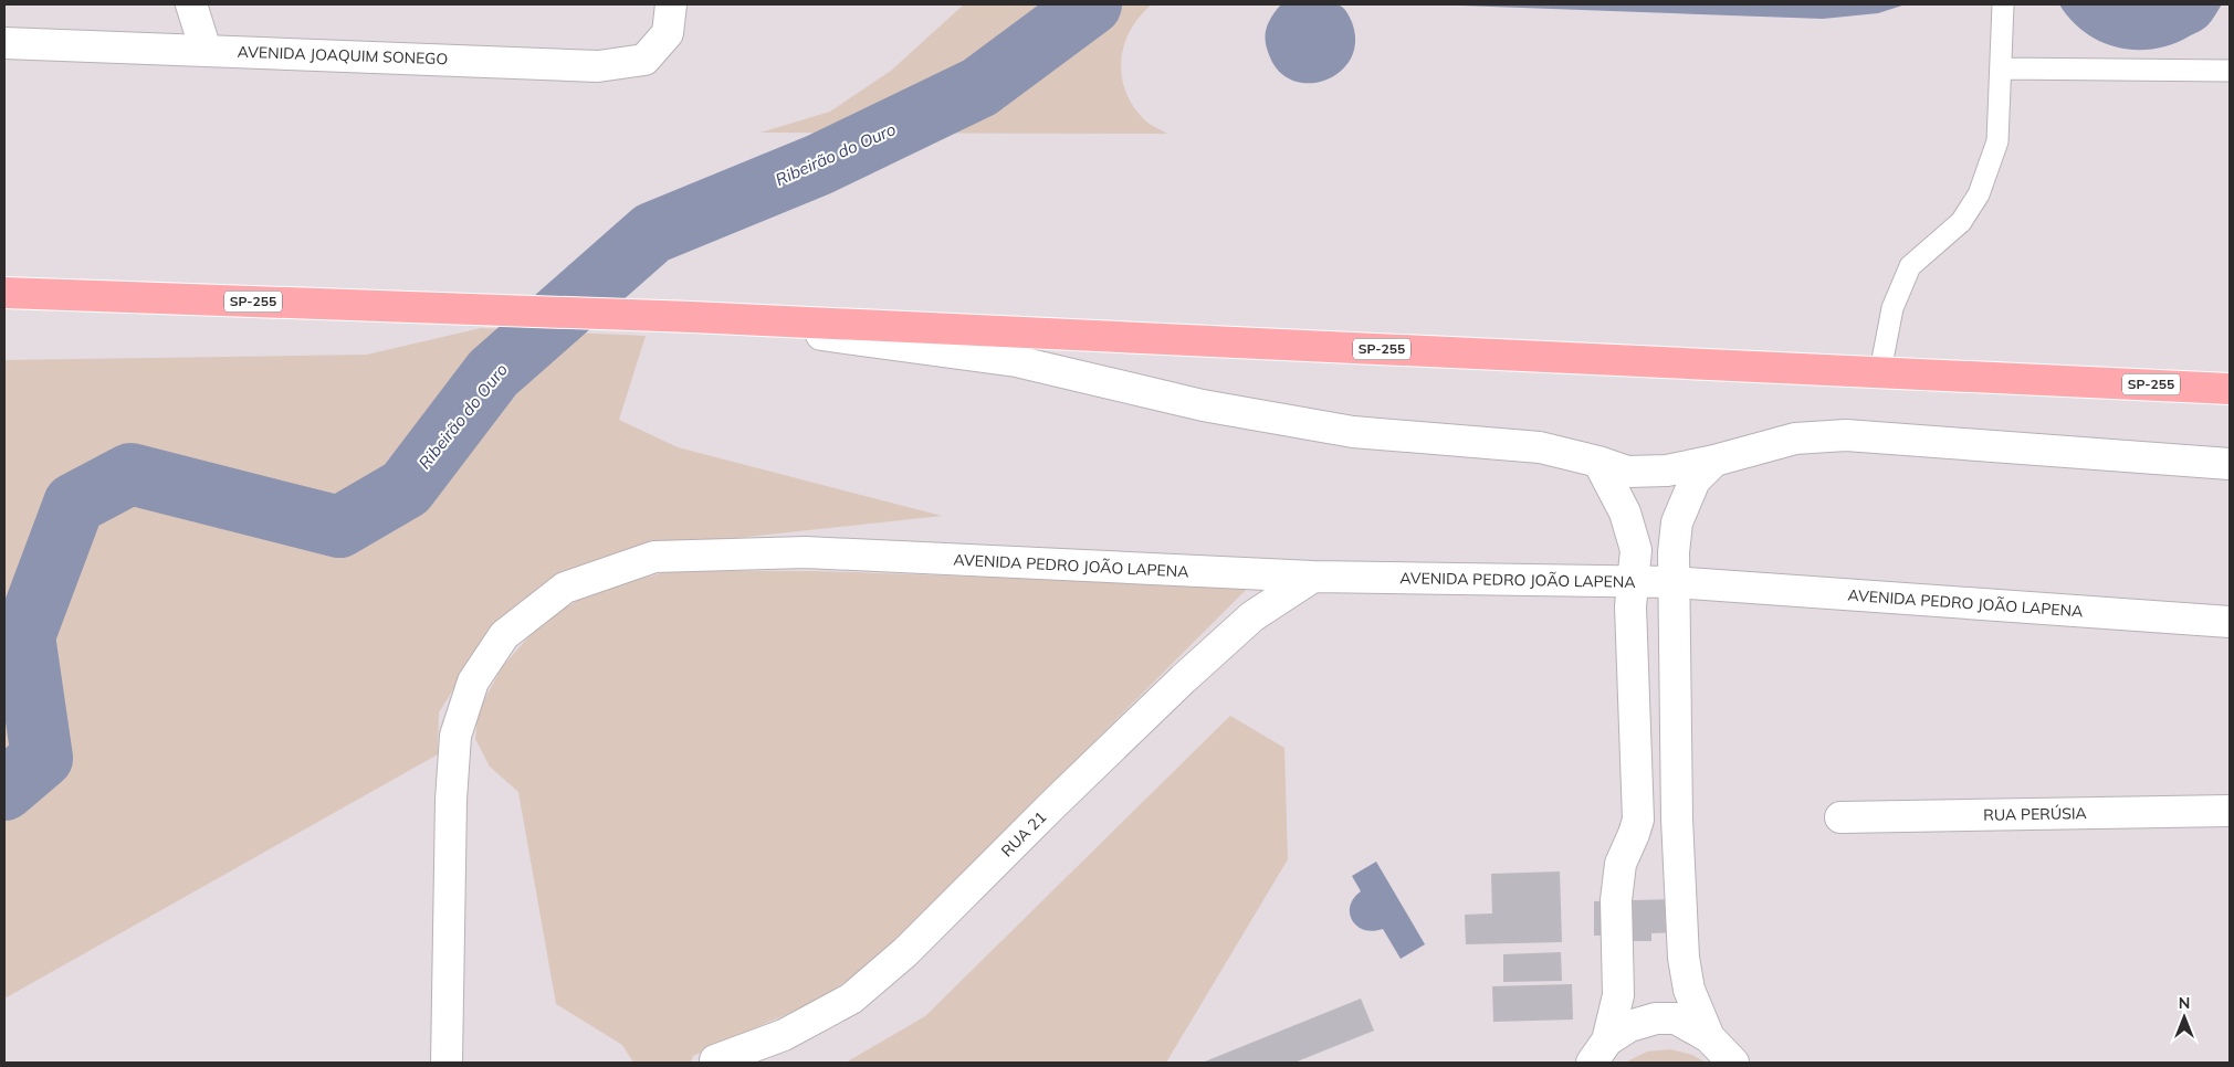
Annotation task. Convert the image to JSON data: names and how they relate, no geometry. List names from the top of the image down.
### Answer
{
  "streets": {
    "highway": ["SP-255"],
    "street": [
      "AVENIDA JOAQUIM SONEGO",
      "AVENIDA PEDRO JOÃO LAPENA",
      "RUA PERÚSIA",
      "RUA 21"
    ]
  },
  "crossings": [
    ["AVENIDA PEDRO JOÃO LAPENA", "RUA 21"]
  ],
  "water": ["Ribeirão do Ouro"],
  "north": "top"
}
